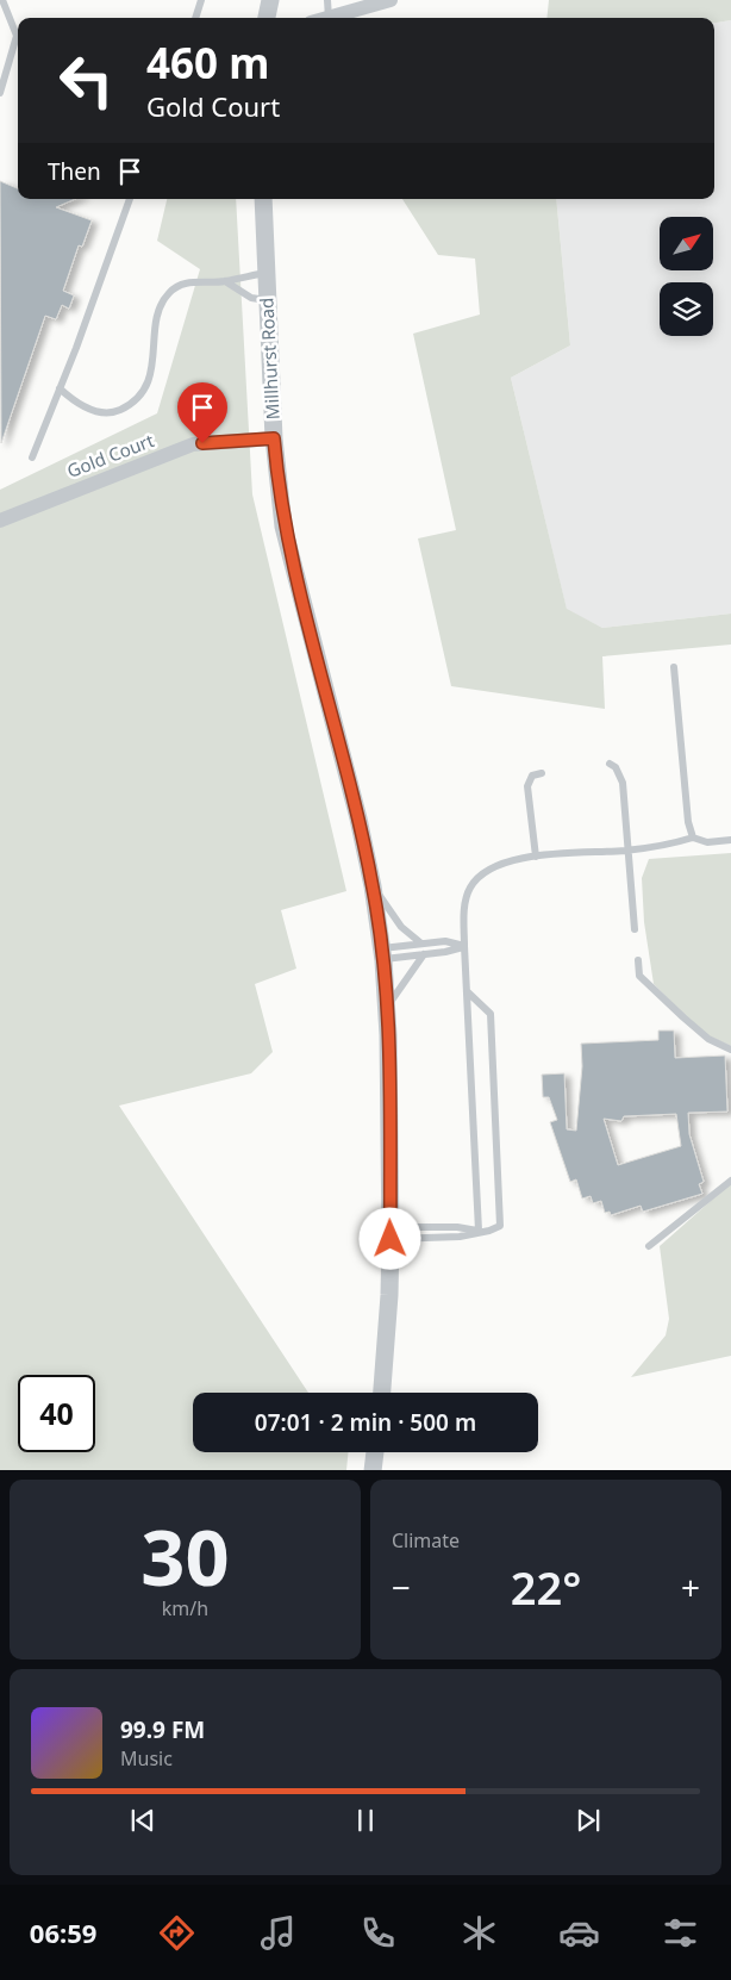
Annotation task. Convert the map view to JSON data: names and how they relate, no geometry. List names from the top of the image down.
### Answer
{
  "streets": {
    "street": ["Millhurst Road", "Gold Court"]
  },
  "crossings": [
    ["Millhurst Road", "Gold Court"]
  ],
  "north": "top right",
  "page": {
    "turn": ["460 m", "Gold Court"],
    "then": "Then",
    "limit": "40",
    "trip": "07:01 · 2 min · 500 m",
    "tile": [
      ["30", "km/h"],
      "Climate"
    ],
    "heat": ["−", "22°", "+"],
    "song": ["99.9 FM", "Music"],
    "tabs": "06:59"
  }
}
